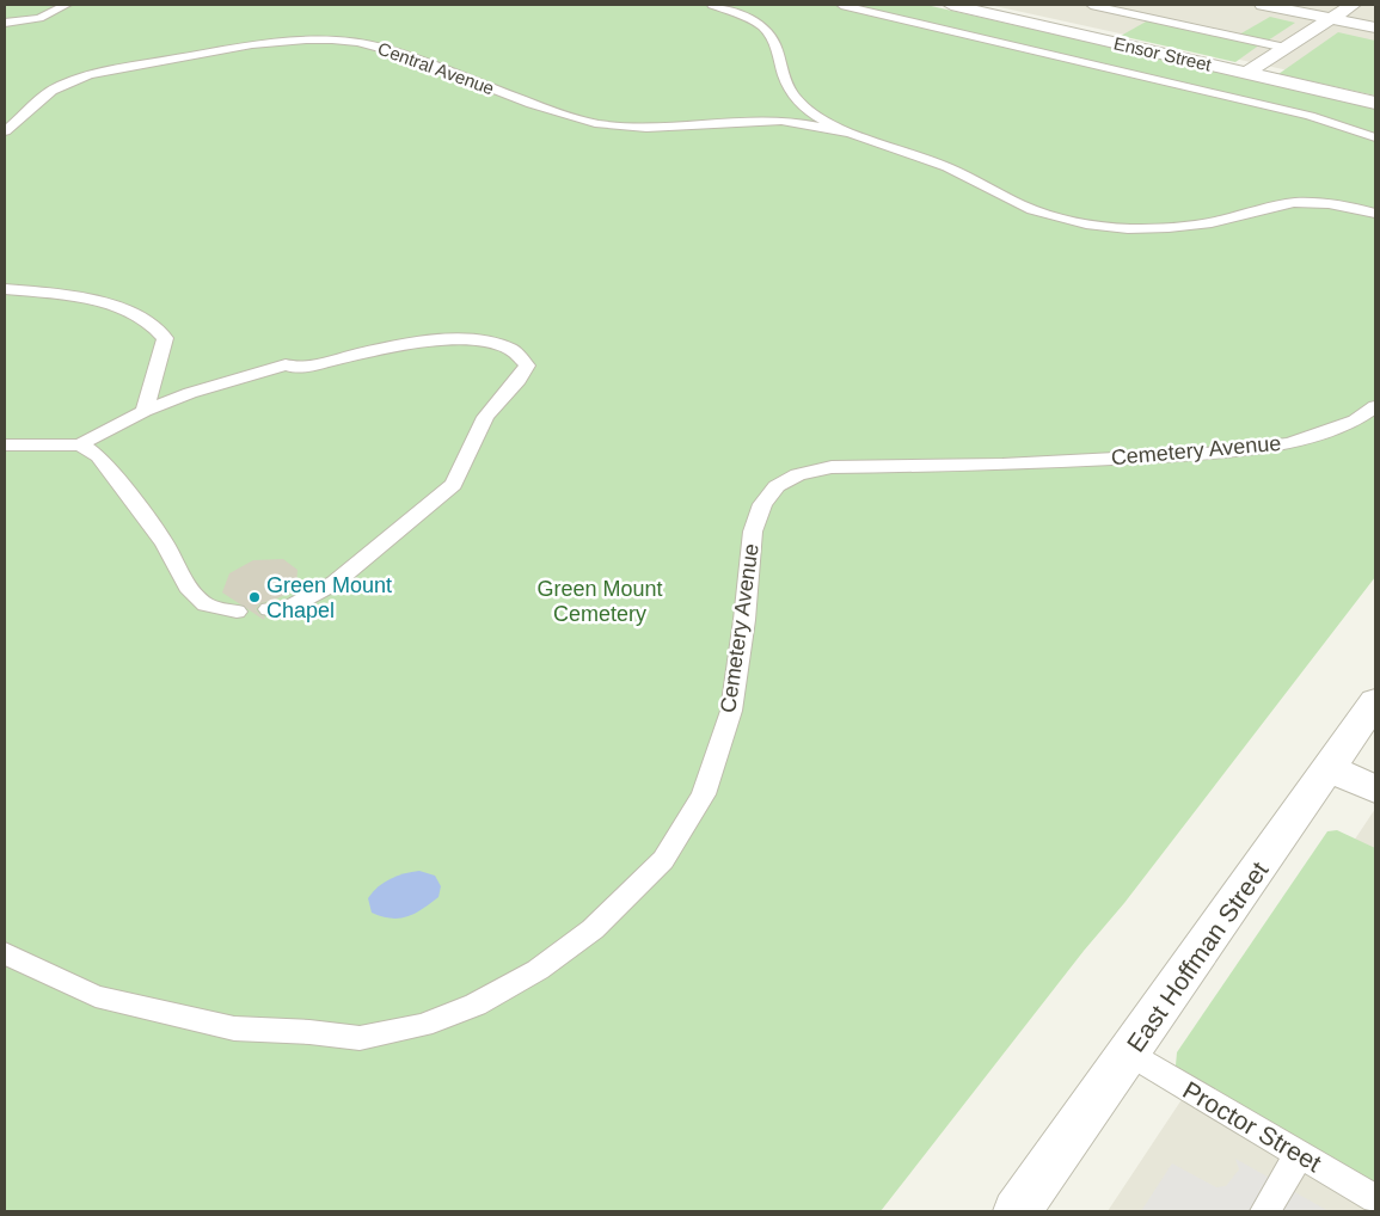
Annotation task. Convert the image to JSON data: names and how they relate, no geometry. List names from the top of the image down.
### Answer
{
  "streets": {
    "street": ["Ensor Street", "East Hoffman Street"],
    "lane": ["Central Avenue", "Cemetery Avenue", "Proctor Street"]
  },
  "crossings": [
    ["East Hoffman Street", "Proctor Street"]
  ],
  "parks": ["Green Mount Cemetery"],
  "places": ["Green Mount Chapel"]
}
